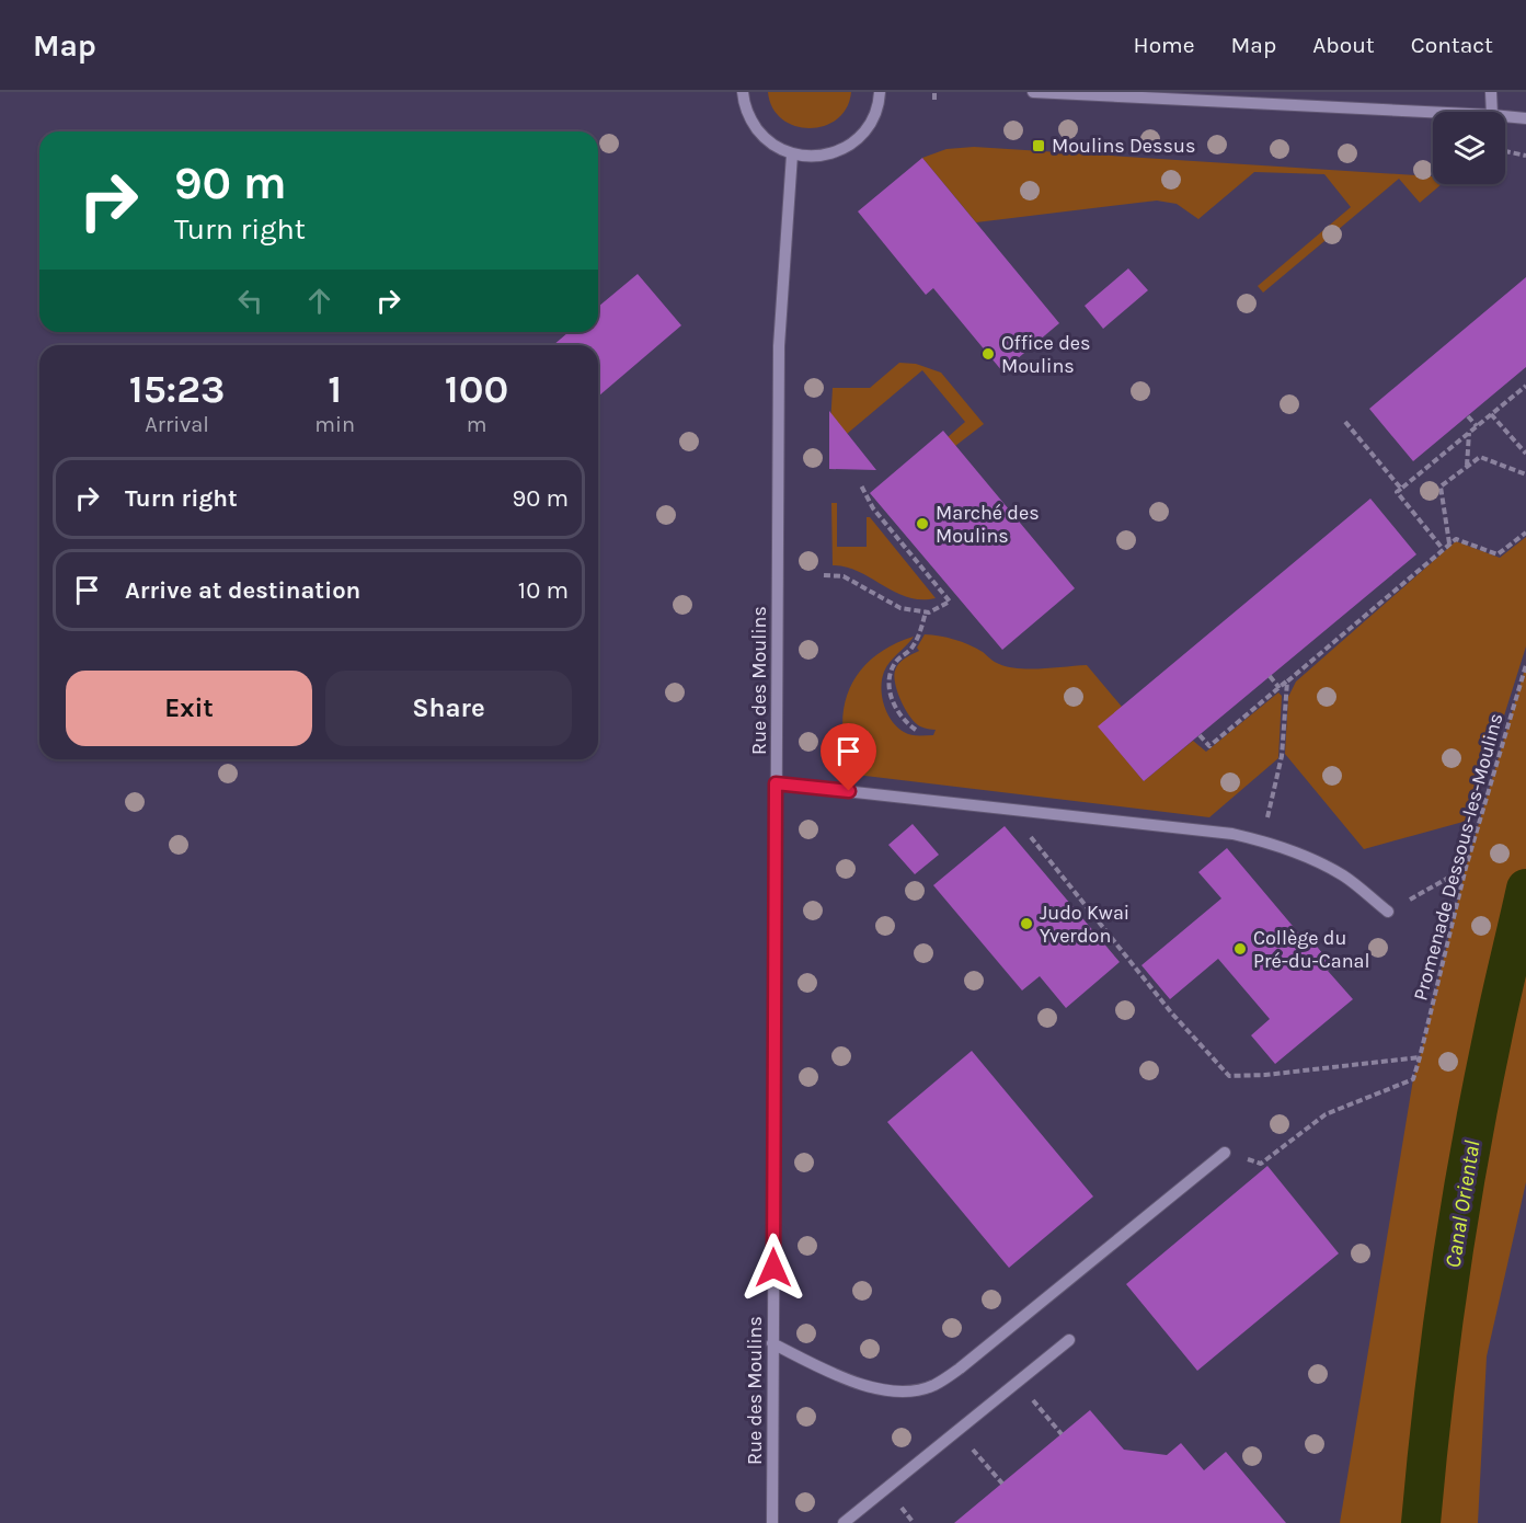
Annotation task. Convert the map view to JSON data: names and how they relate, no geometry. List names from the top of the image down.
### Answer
{
  "streets": {
    "street": ["Rue des Moulins"],
    "path": ["Promenade Dessous-les-Moulins"]
  },
  "water": ["Canal Oriental"],
  "places": {
    "transit": ["Moulins Dessus"],
    "other": [
      "Office des Moulins",
      "Marché des Moulins",
      "Judo Kwai Yverdon",
      "Collège du Pré-du-Canal"
    ]
  },
  "page": {
    "header": "Map",
    "nav": [
      "Home",
      "Map",
      "About",
      "Contact"
    ],
    "turn": ["90 m", "Turn right"],
    "eta": [
      "15:23",
      "Arrival",
      "1",
      "min",
      "100",
      "m"
    ],
    "list": [
      {
        "name": "Turn right",
        "value": "90 m"
      },
      {
        "name": "Arrive at destination",
        "value": "10 m"
      }
    ],
    "buttons": ["Exit", "Share"]
  }
}
